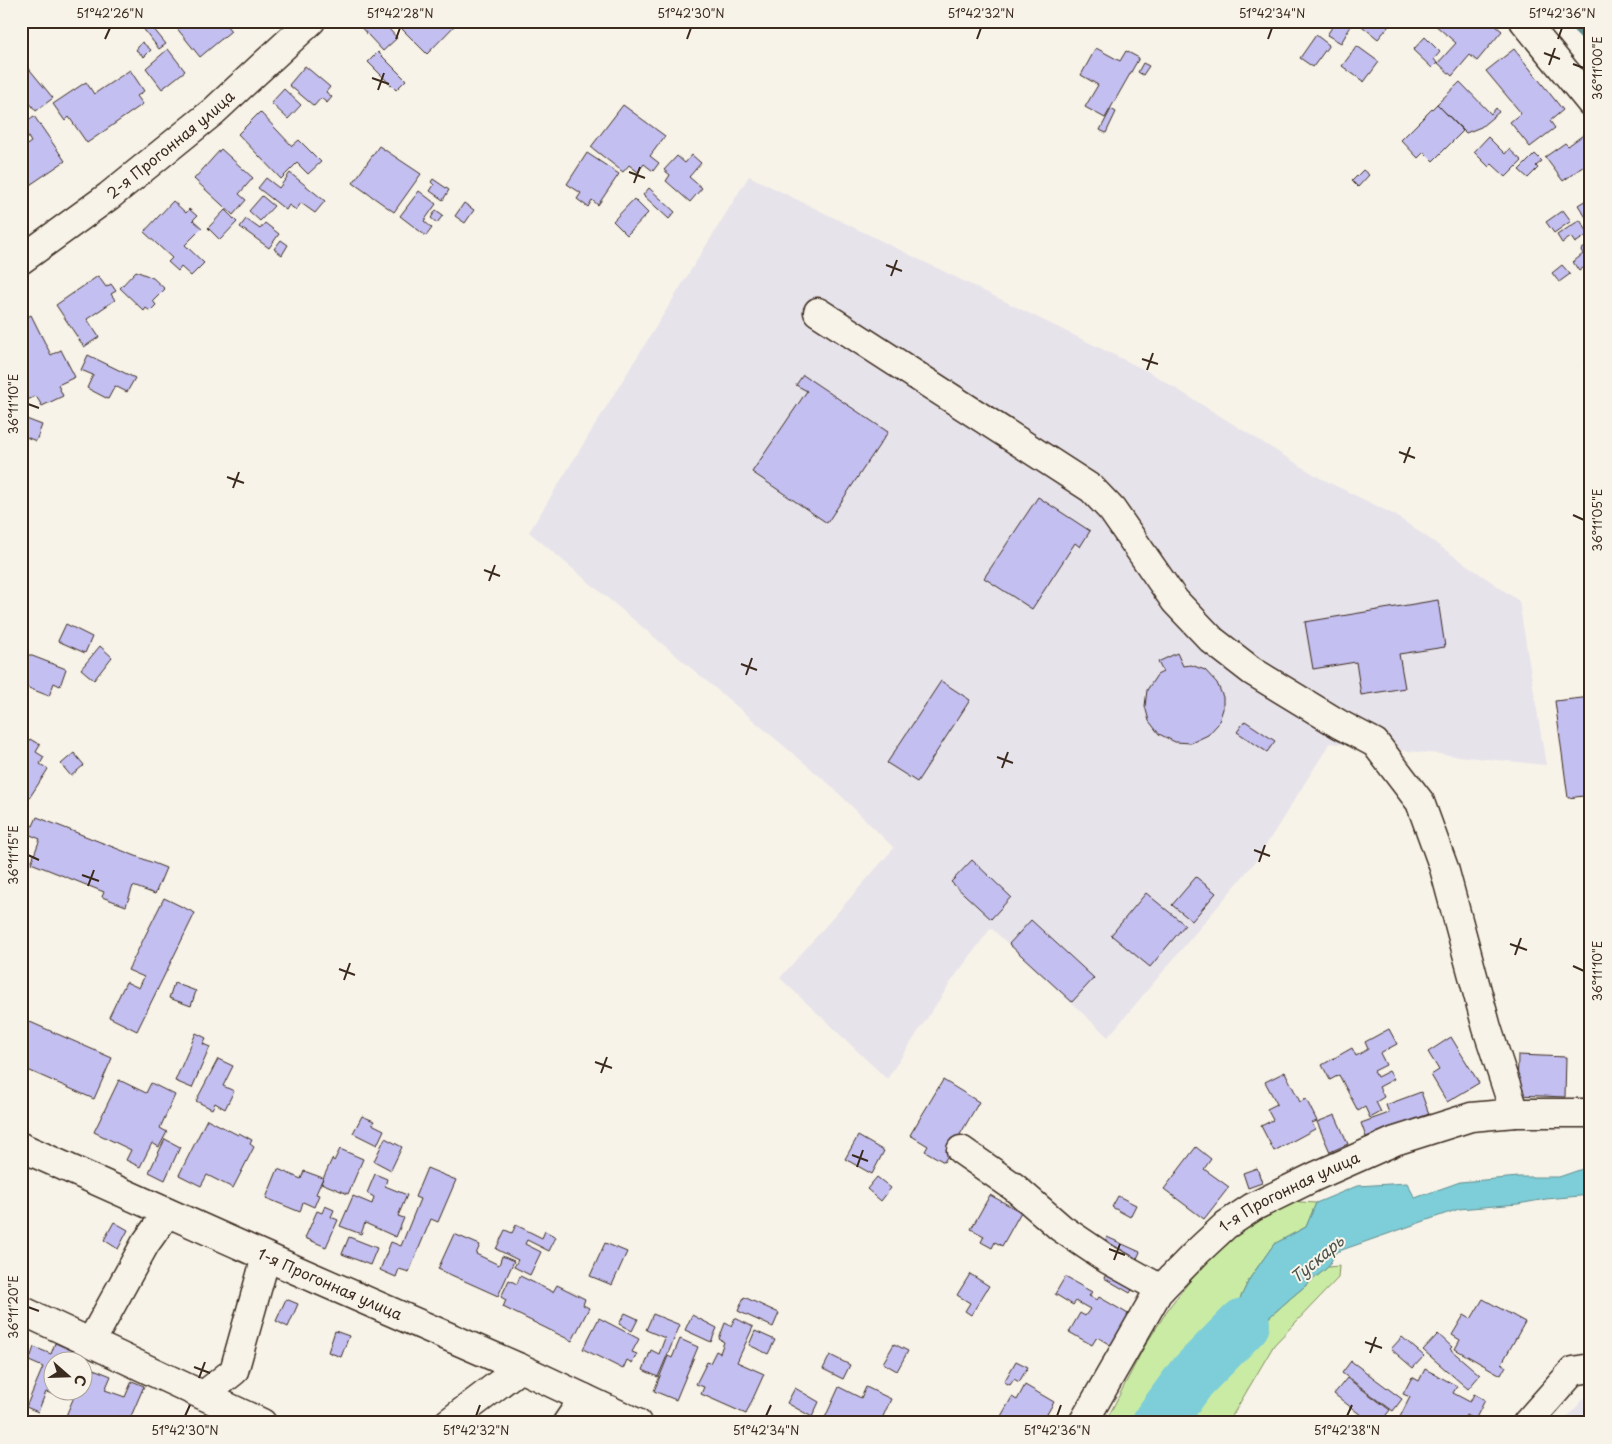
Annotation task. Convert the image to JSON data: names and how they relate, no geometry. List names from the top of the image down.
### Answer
{
  "streets": {
    "street": ["2-я Прогонная улица", "1-я Прогонная улица"]
  },
  "water": ["Тускарь"],
  "north": "right",
  "coordinates": [
    "51°42'26\"N",
    "51°42'28\"N",
    "51°42'30\"N",
    "51°42'32\"N",
    "51°42'34\"N",
    "51°42'36\"N",
    "36°11'00\"E",
    "36°11'10\"E",
    "36°11'05\"E",
    "36°11'15\"E",
    "36°11'20\"E",
    "51°42'38\"N"
  ]
}
